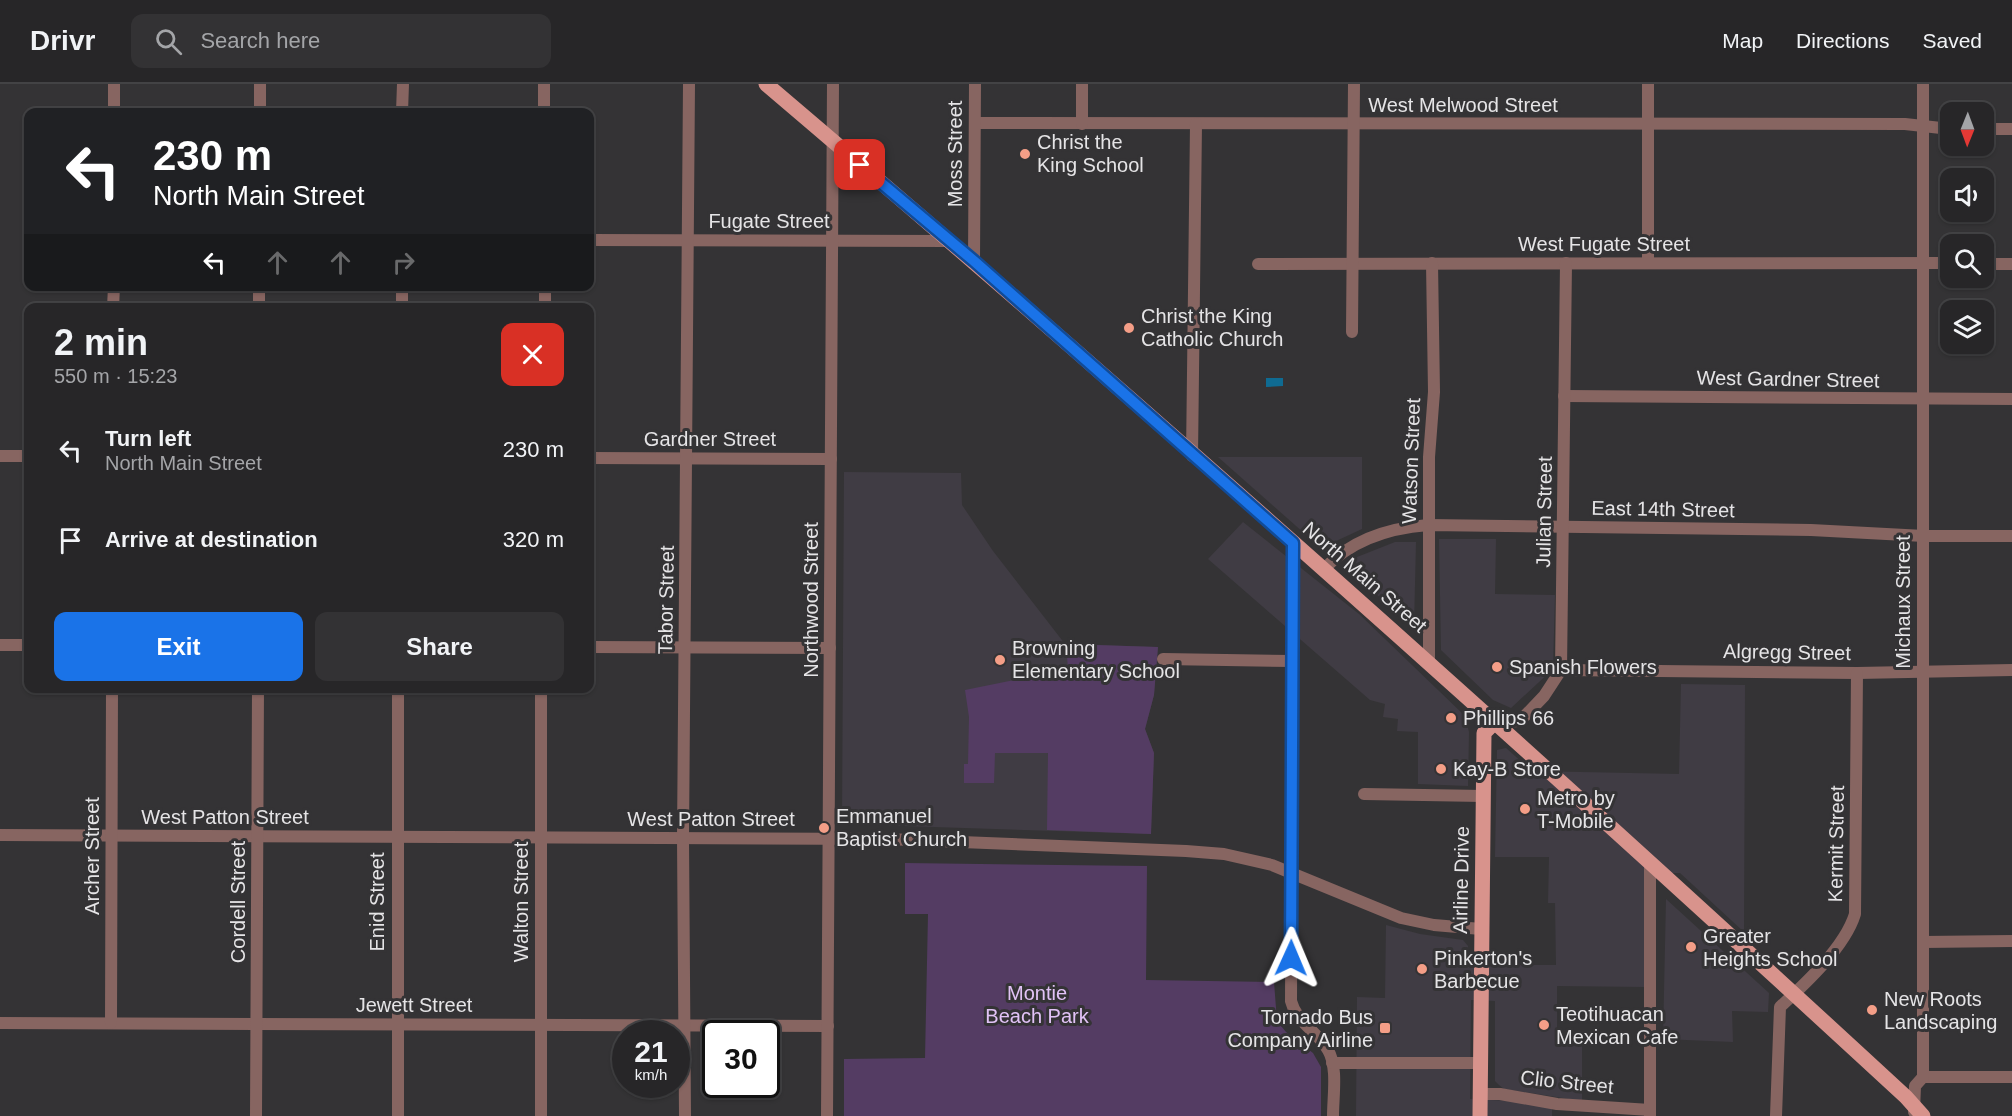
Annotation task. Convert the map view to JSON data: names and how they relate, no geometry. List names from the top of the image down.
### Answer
{
  "streets": {
    "main road": ["North Main Street", "Airline Drive"],
    "street": [
      "West Melwood Street",
      "Moss Street",
      "Fugate Street",
      "West Fugate Street",
      "West Gardner Street",
      "Gardner Street",
      "Watson Street",
      "East 14th Street",
      "Julian Street",
      "Tabor Street",
      "Northwood Street",
      "Michaux Street",
      "Algregg Street",
      "West Patton Street",
      "Kermit Street",
      "Archer Street",
      "Cordell Street",
      "Enid Street",
      "Walton Street",
      "Jewett Street",
      "Clio Street"
    ]
  },
  "crossings": [
    ["West Melwood Street", "Moss Street"],
    ["West Melwood Street", "Michaux Street"],
    ["Moss Street", "North Main Street"],
    ["Fugate Street", "North Main Street"],
    ["Fugate Street", "Tabor Street"],
    ["Fugate Street", "Northwood Street"],
    ["West Fugate Street", "Watson Street"],
    ["West Fugate Street", "Julian Street"],
    ["West Fugate Street", "Michaux Street"],
    ["West Gardner Street", "Julian Street"],
    ["West Gardner Street", "Michaux Street"],
    ["Gardner Street", "Tabor Street"],
    ["Gardner Street", "Northwood Street"],
    ["Watson Street", "East 14th Street"],
    ["Watson Street", "North Main Street"],
    ["East 14th Street", "Julian Street"],
    ["East 14th Street", "North Main Street"],
    ["East 14th Street", "Michaux Street"],
    ["Julian Street", "Algregg Street"],
    ["North Main Street", "Northwood Street"],
    ["North Main Street", "Michaux Street"],
    ["North Main Street", "Kermit Street"],
    ["North Main Street", "Airline Drive"],
    ["Tabor Street", "West Patton Street"],
    ["Northwood Street", "West Patton Street"],
    ["Northwood Street", "Jewett Street"],
    ["Michaux Street", "Algregg Street"],
    ["Algregg Street", "Kermit Street"],
    ["West Patton Street", "Archer Street"],
    ["West Patton Street", "Airline Drive"],
    ["West Patton Street", "Cordell Street"],
    ["West Patton Street", "Enid Street"],
    ["West Patton Street", "Walton Street"],
    ["Archer Street", "Jewett Street"],
    ["Airline Drive", "Clio Street"],
    ["Cordell Street", "Jewett Street"],
    ["Enid Street", "Jewett Street"],
    ["Walton Street", "Jewett Street"]
  ],
  "parks": ["Montie Beach Park"],
  "places": {
    "other": [
      "Christ the King School",
      "Christ the King Catholic Church",
      "Browning Elementary School",
      "Spanish Flowers",
      "Phillips 66",
      "Kay-B Store",
      "Metro by T-Mobile",
      "Emmanuel Baptist Church",
      "Greater Heights School",
      "Pinkerton's Barbecue",
      "New Roots Landscaping",
      "Teotihuacan Mexican Cafe"
    ],
    "transit": ["Tornado Bus Company Airline"]
  },
  "north": "bottom",
  "page": {
    "header": "Drivr",
    "search": "Search here",
    "nav": ["Map", "Directions", "Saved"],
    "turn": ["230 m", "North Main Street"],
    "heading": ["2 min", "550 m · 15:23"],
    "list": [
      {
        "name": "Turn left",
        "note": "North Main Street",
        "value": "230 m"
      },
      {
        "name": "Arrive at destination",
        "value": "320 m"
      }
    ],
    "buttons": ["Exit", "Share"],
    "speed": "21 km/h",
    "limit": "30"
  }
}
